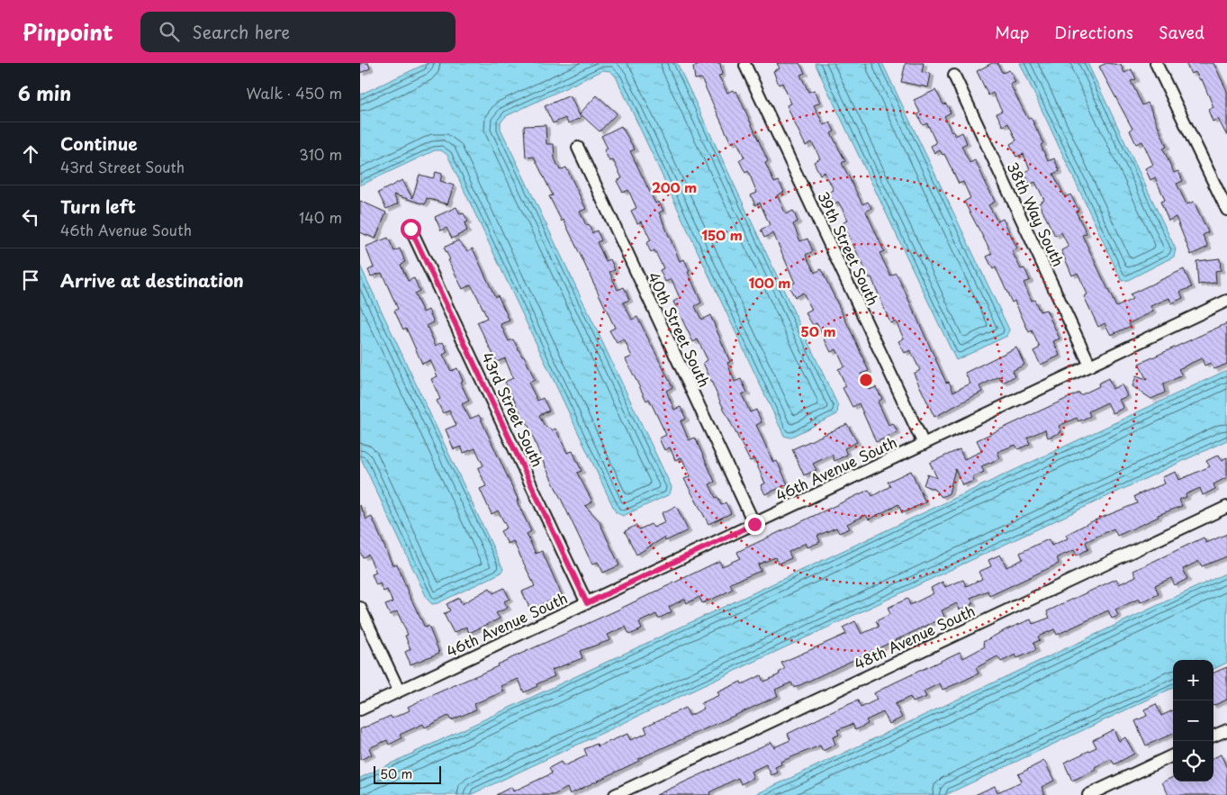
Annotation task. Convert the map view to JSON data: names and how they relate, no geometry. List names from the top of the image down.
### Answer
{
  "streets": {
    "street": [
      "38th Way South",
      "39th Street South",
      "40th Street South",
      "43rd Street South",
      "46th Avenue South",
      "48th Avenue South"
    ]
  },
  "crossings": [
    ["38th Way South", "46th Avenue South"],
    ["39th Street South", "46th Avenue South"],
    ["40th Street South", "46th Avenue South"],
    ["43rd Street South", "46th Avenue South"]
  ],
  "scale_bar": "50 m",
  "page": {
    "header": "Pinpoint",
    "search": "Search here",
    "nav": ["Map", "Directions", "Saved"],
    "heading": ["6 min", "Walk · 450 m"],
    "list": [
      ["Continue", "43rd Street South", "310 m"],
      ["Turn left", "46th Avenue South", "140 m"],
      "Arrive at destination"
    ],
    "map_buttons": ["+", "−"],
    "scale": "50 m"
  },
  "rings": [
    "200 m",
    "150 m",
    "100 m",
    "50 m"
  ]
}
